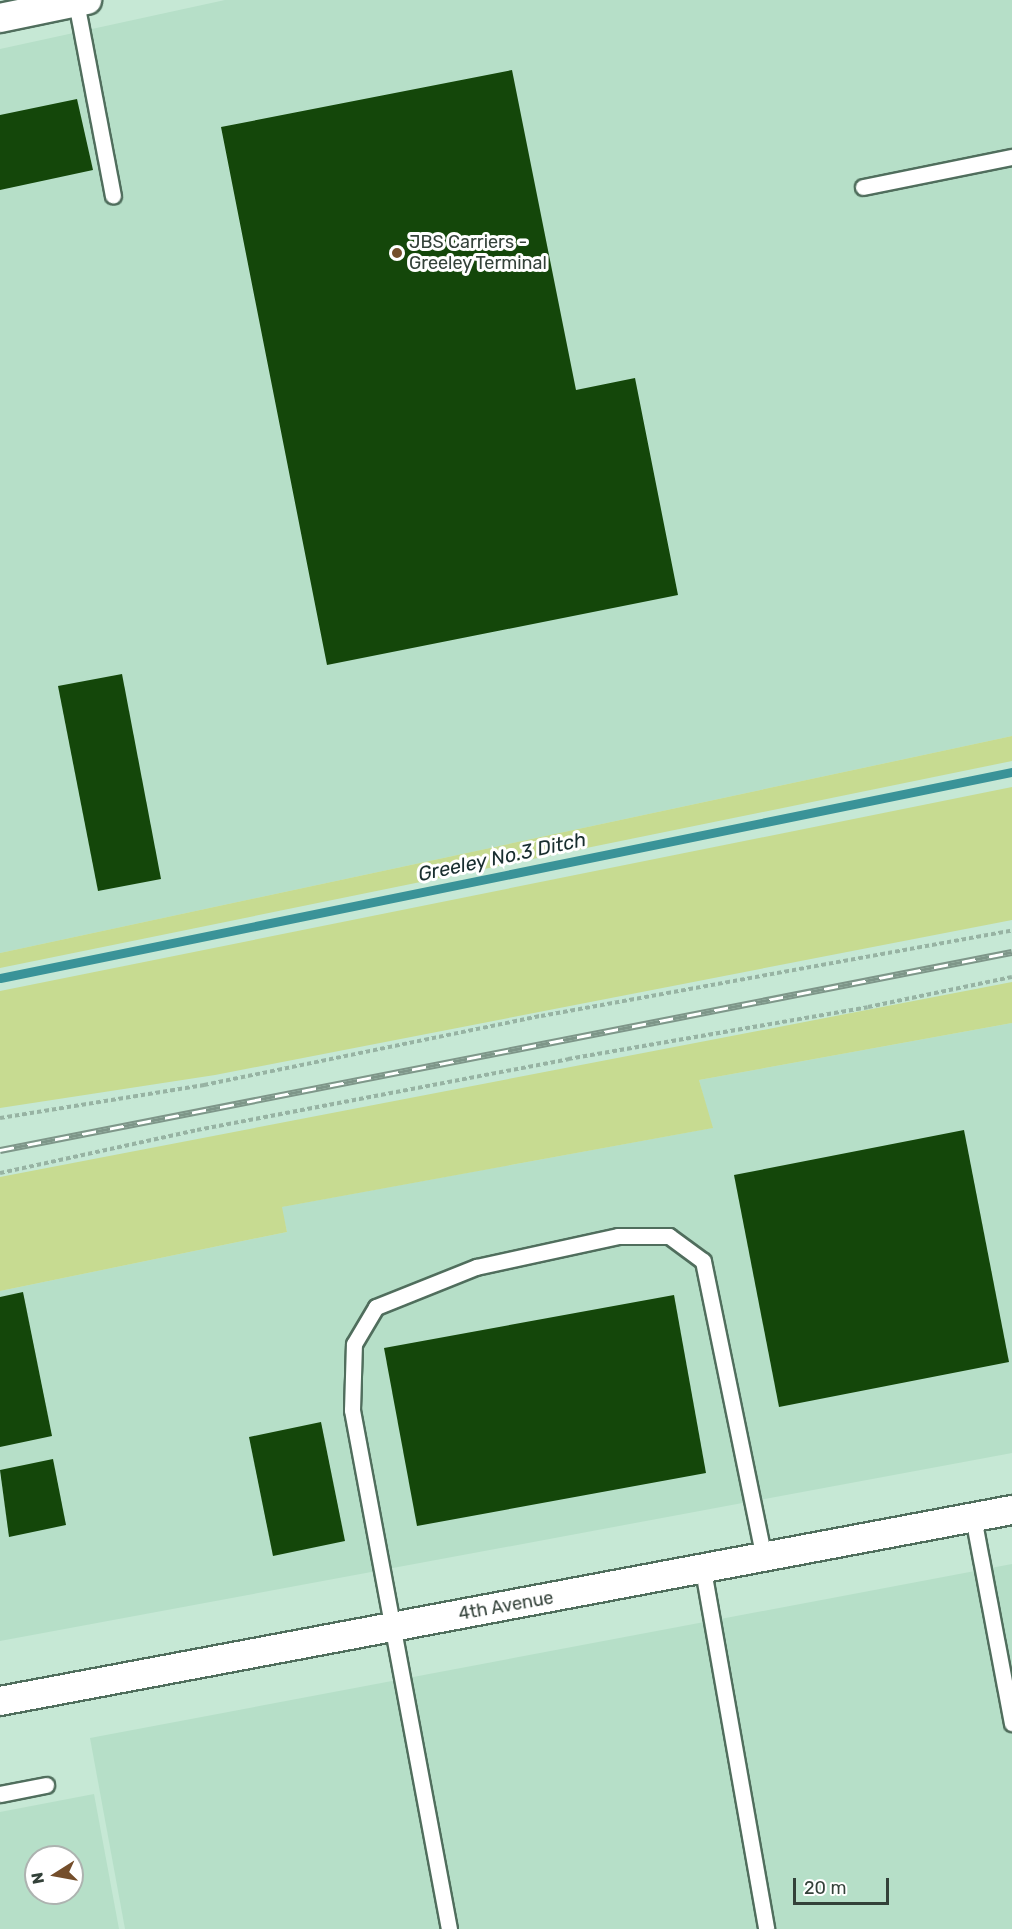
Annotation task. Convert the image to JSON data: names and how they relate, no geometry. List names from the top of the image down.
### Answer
{
  "streets": {
    "street": ["4th Avenue"]
  },
  "water": ["Greeley No.3 Ditch"],
  "places": ["JBS Carriers - Greeley Terminal"],
  "scale_bar": "20 m",
  "north": "left"
}
